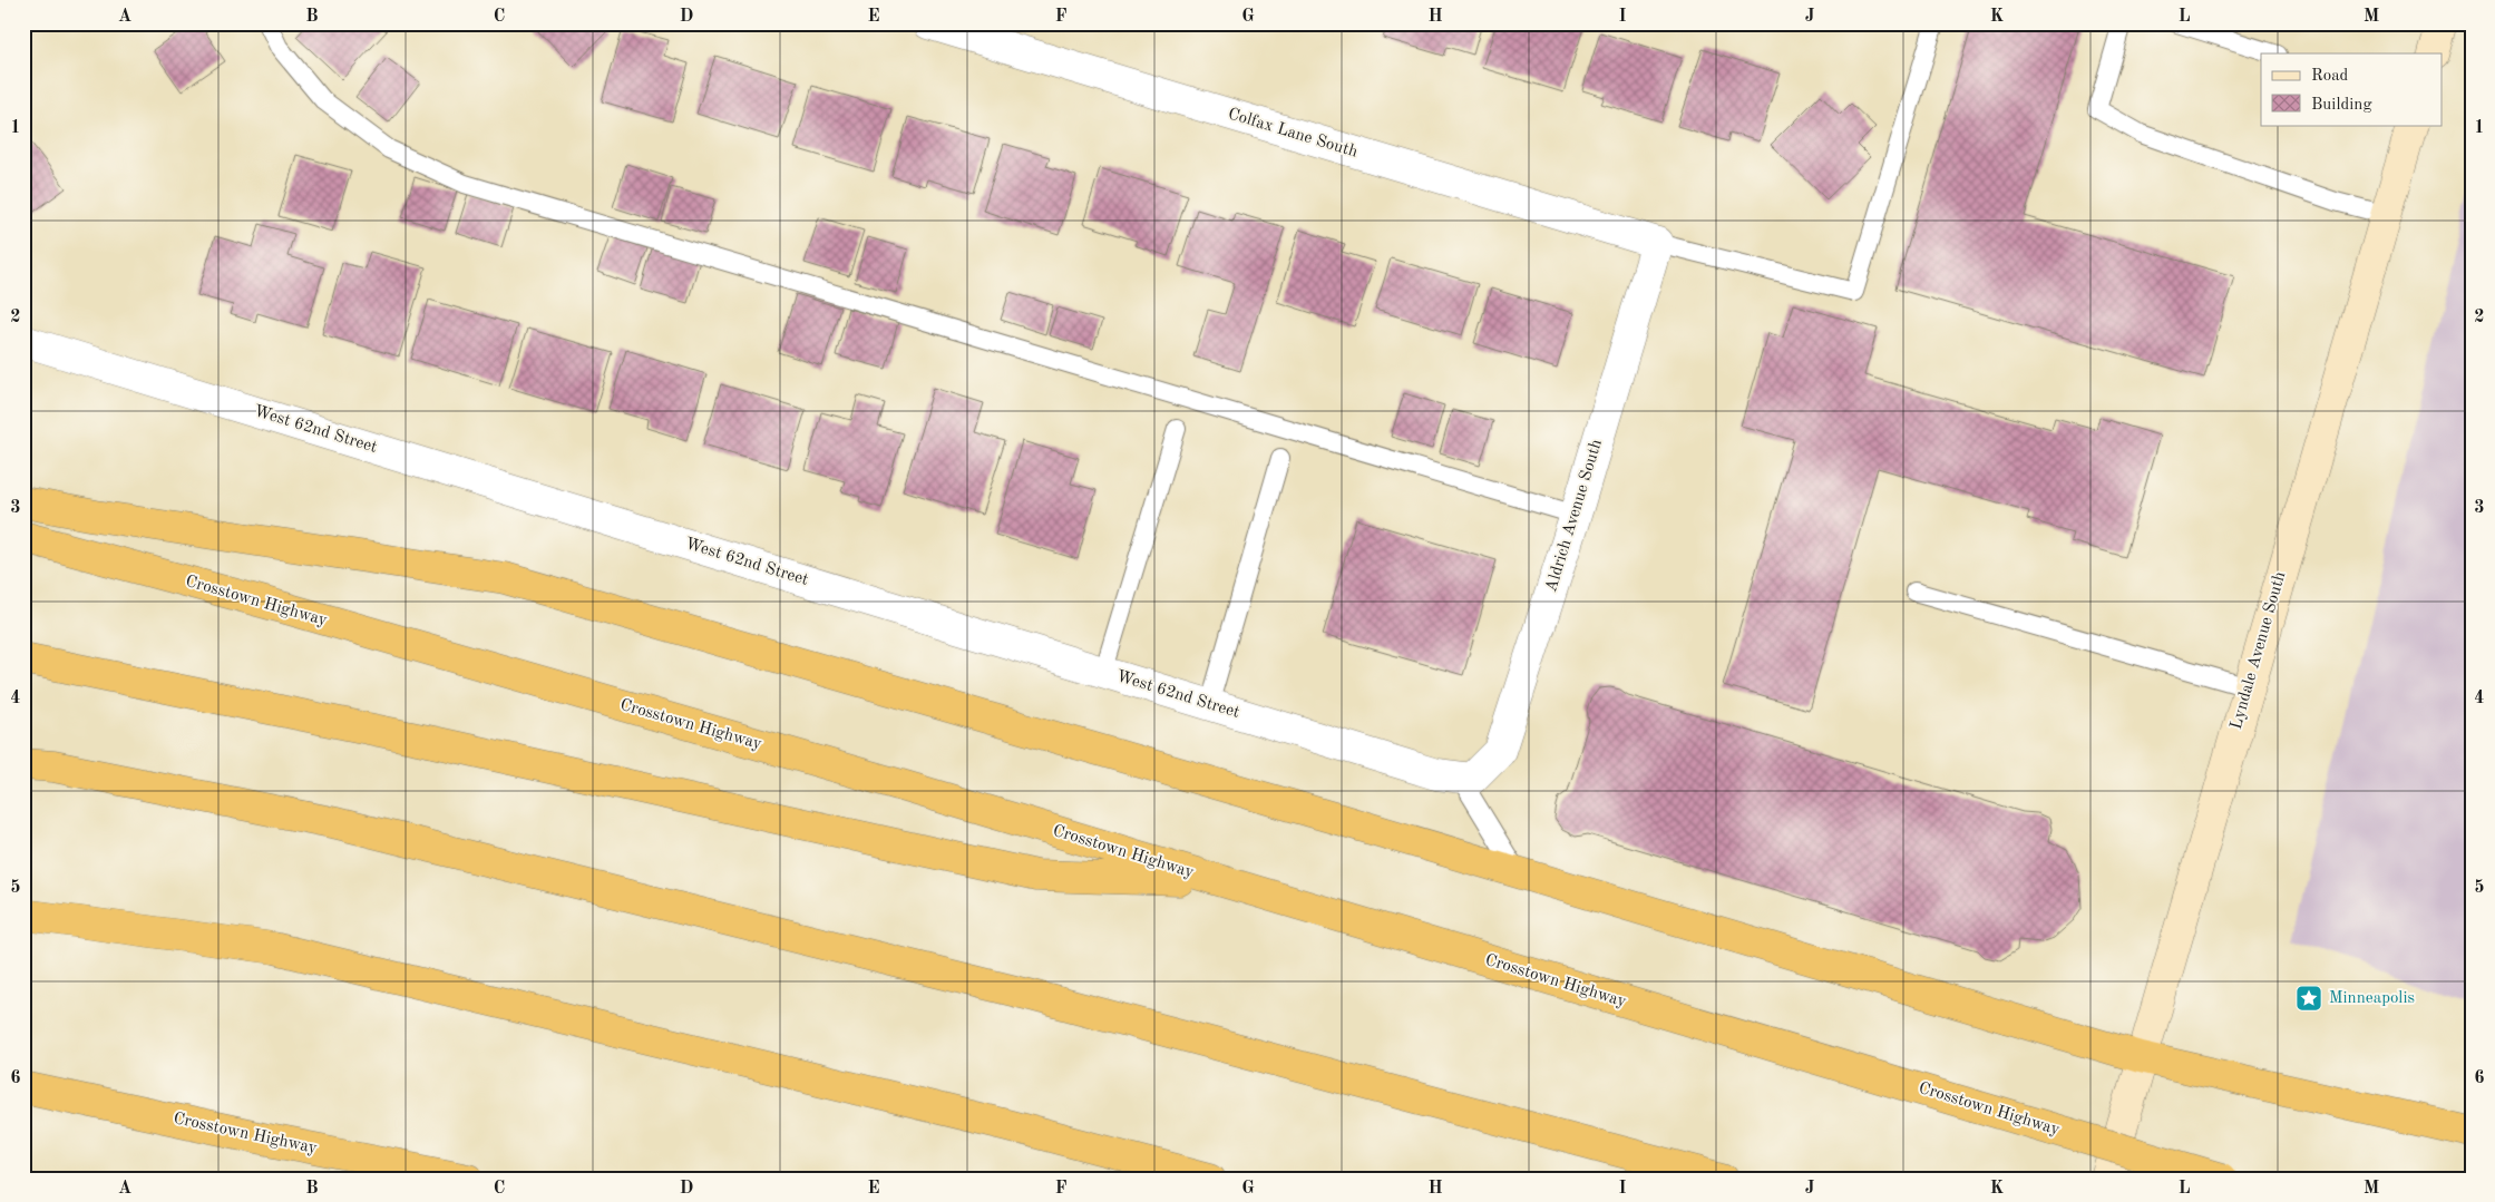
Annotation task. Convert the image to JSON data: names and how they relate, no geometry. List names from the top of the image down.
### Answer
{
  "streets": {
    "highway": ["Crosstown Highway"],
    "main road": ["Lyndale Avenue South"],
    "street": ["Colfax Lane South", "West 62nd Street", "Aldrich Avenue South"]
  },
  "crossings": [
    ["Colfax Lane South", "Aldrich Avenue South"],
    ["West 62nd Street", "Aldrich Avenue South"]
  ],
  "places": {
    "place": ["Minneapolis"]
  },
  "legend": ["Road", "Building"],
  "grid": {
    "columns": [
      "A",
      "B",
      "C",
      "D",
      "E",
      "F",
      "G",
      "H",
      "I",
      "J",
      "K",
      "L",
      "M"
    ],
    "rows": [
      "1",
      "2",
      "3",
      "4",
      "5",
      "6"
    ]
  }
}
